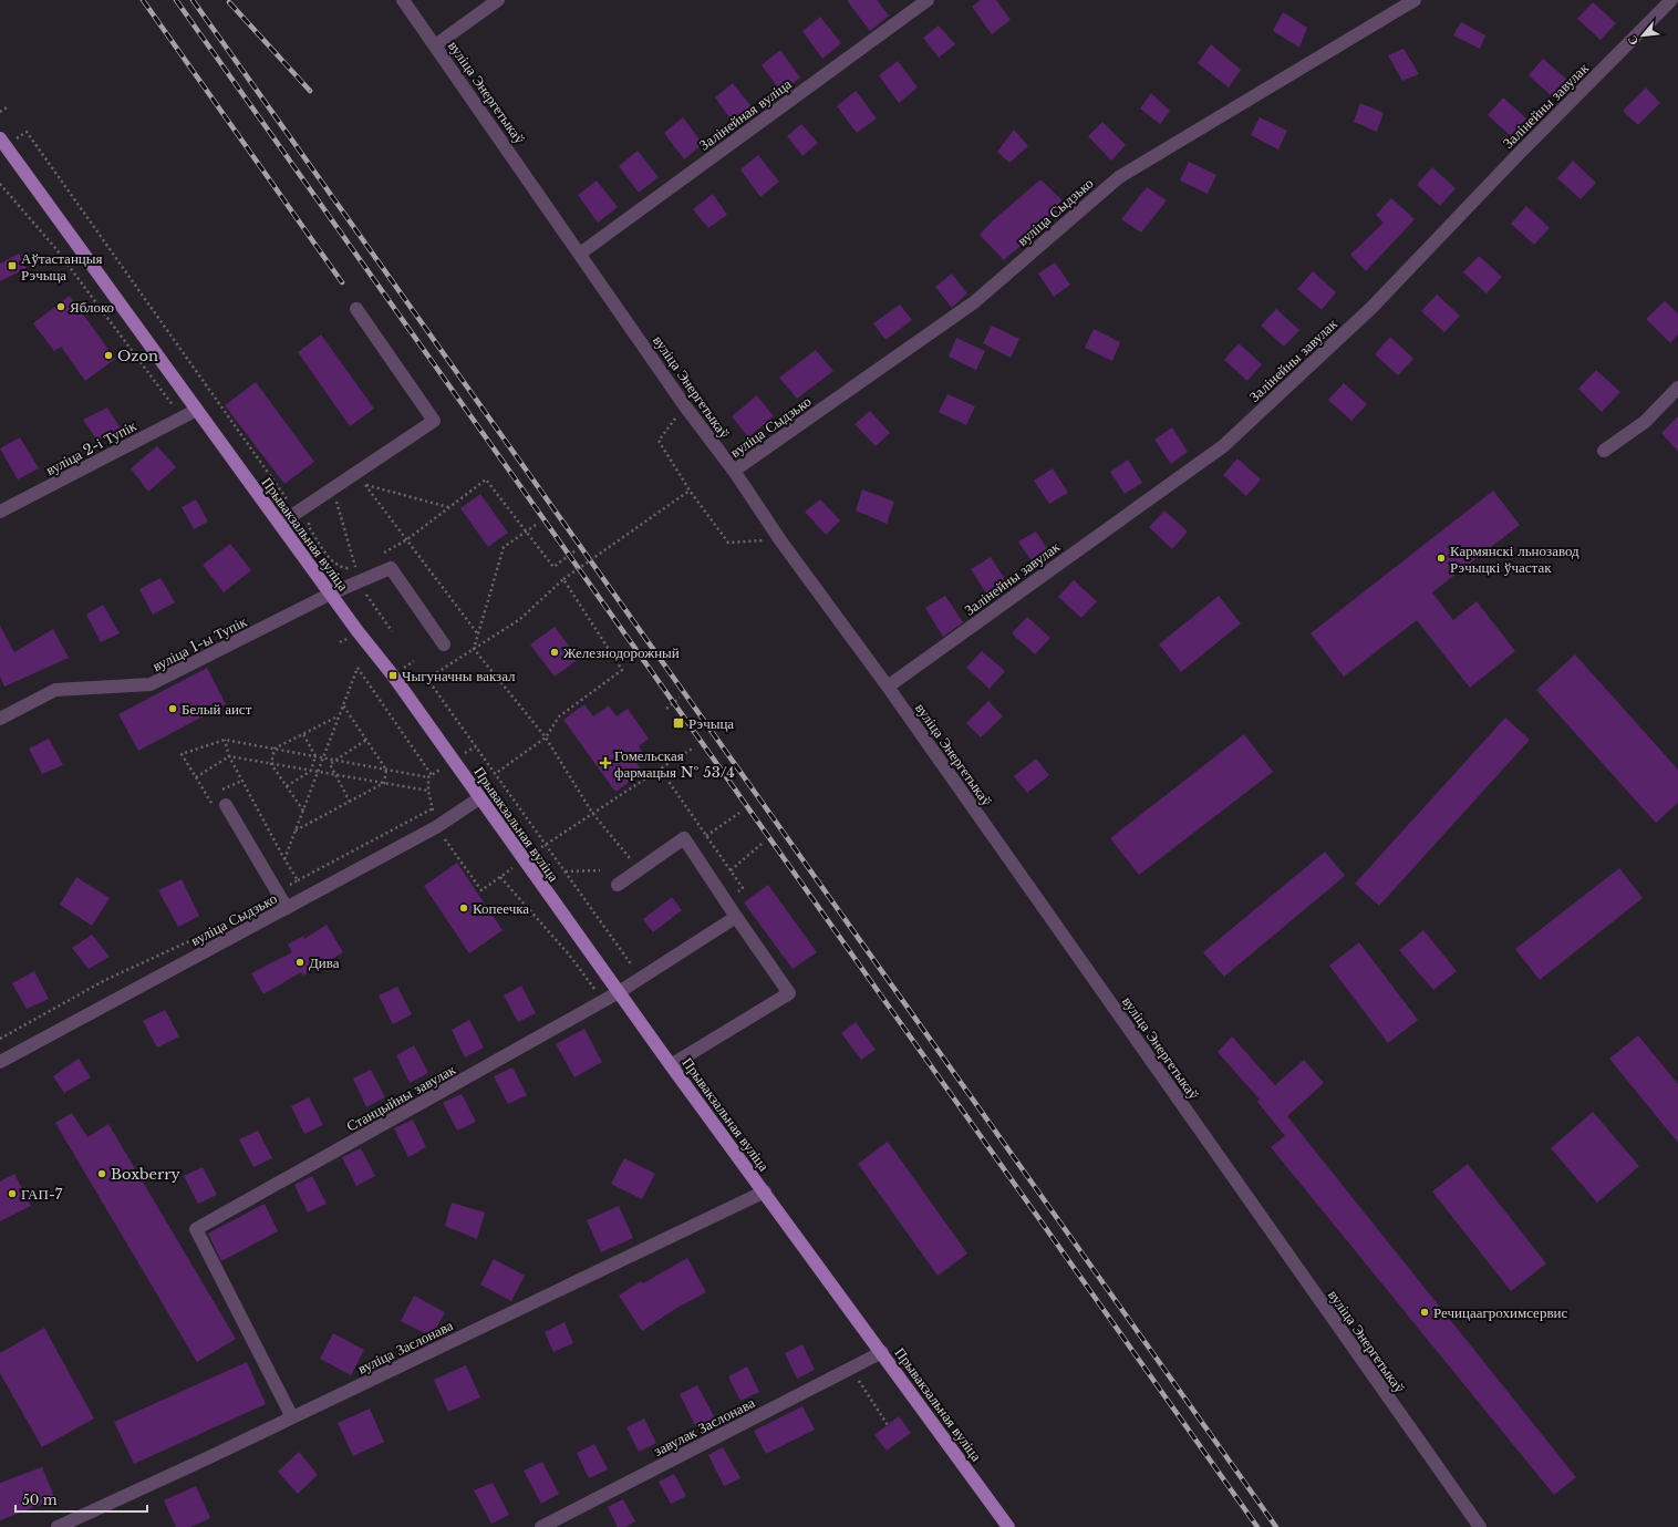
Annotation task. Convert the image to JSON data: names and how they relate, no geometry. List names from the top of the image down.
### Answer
{
  "streets": {
    "main road": ["Прывакзальная вуліца"],
    "street": [
      "вуліца Энергетыкаў",
      "Залінейны завулак",
      "Залінейная вуліца",
      "вуліца Сыдзько",
      "вуліца 2-і Тупік",
      "вуліца 1-ы Тупік",
      "Станцыйны завулак",
      "вуліца Заслонава",
      "завулак Заслонава"
    ]
  },
  "crossings": [
    ["вуліца Энергетыкаў", "Залінейны завулак"],
    ["вуліца Энергетыкаў", "Залінейная вуліца"],
    ["вуліца Энергетыкаў", "вуліца Сыдзько"],
    ["вуліца Сыдзько", "Прывакзальная вуліца"],
    ["вуліца 2-і Тупік", "Прывакзальная вуліца"],
    ["Прывакзальная вуліца", "вуліца 1-ы Тупік"],
    ["Прывакзальная вуліца", "Станцыйны завулак"],
    ["Прывакзальная вуліца", "вуліца Заслонава"],
    ["Прывакзальная вуліца", "завулак Заслонава"],
    ["Станцыйны завулак", "вуліца Заслонава"]
  ],
  "places": {
    "transit": ["Аўтастанцыя Рэчыца", "Чыгуначны вакзал", "Рэчыца"],
    "other": [
      "Яблоко",
      "Ozon",
      "Кармянскі льнозавод Рэчыцкі ўчастак",
      "Железнодорожный",
      "Белый аист",
      "Копеечка",
      "Дива",
      "Boxberry",
      "ГАП-7",
      "Речицаагрохимсервис"
    ],
    "health": ["Гомельская фармацыя № 53/4"]
  },
  "scale_bar": "50 m",
  "north": "bottom left"
}
